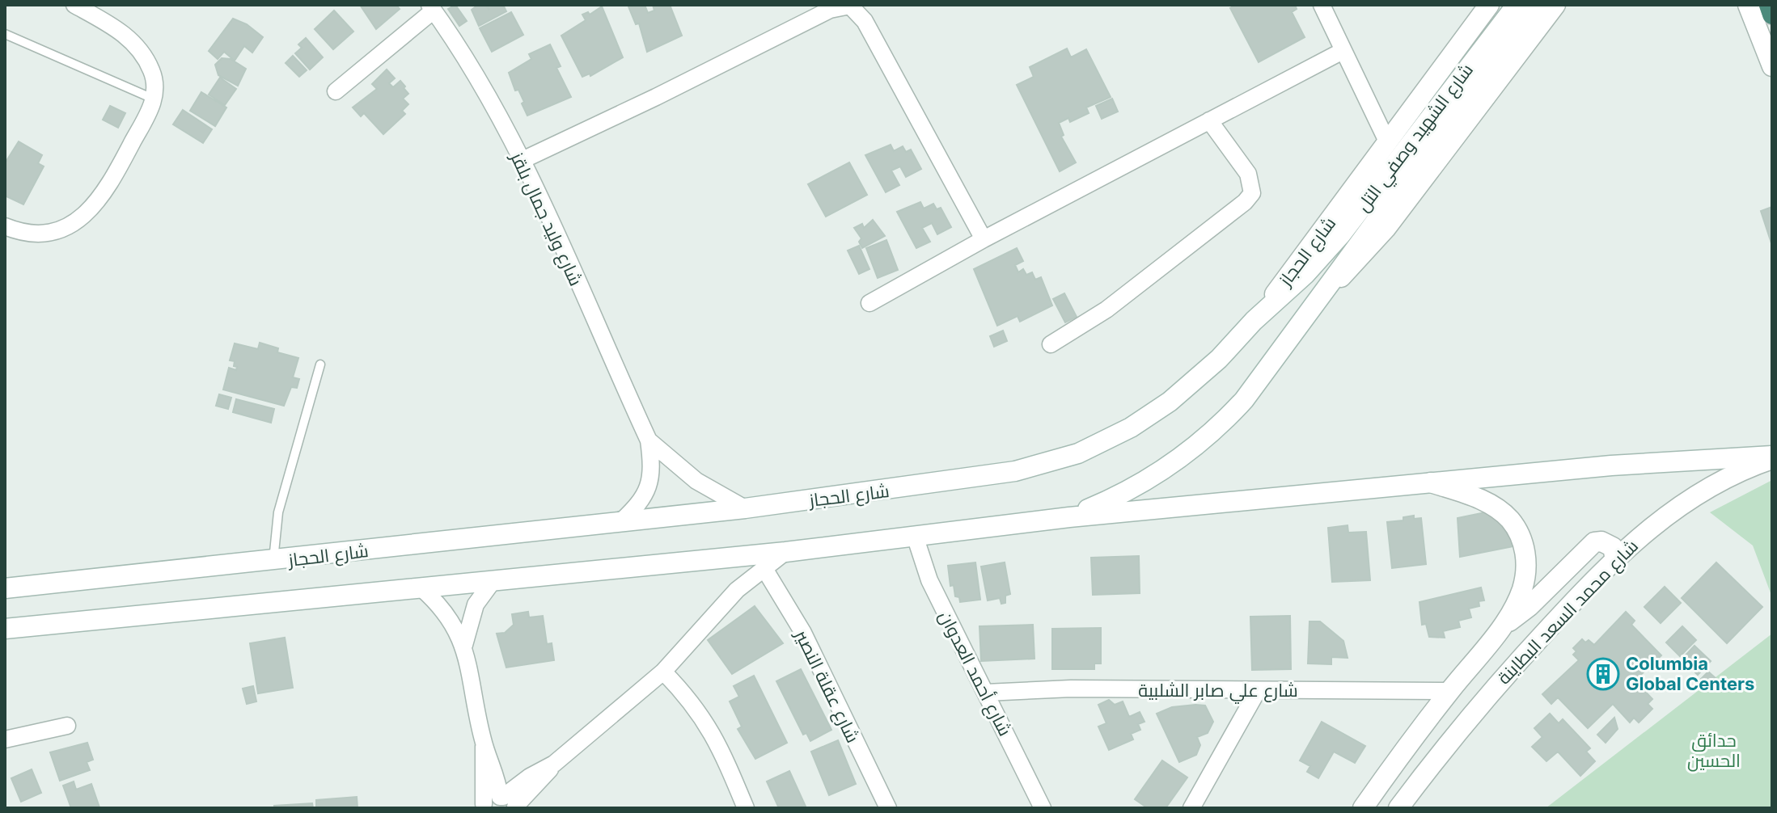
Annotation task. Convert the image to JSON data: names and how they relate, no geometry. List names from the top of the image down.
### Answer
{
  "streets": {
    "main road": ["شارع الشهيد وصفي التل", "شارع الحجاز", "شارع محمد السعد البطاينة"],
    "street": [
      "شارع وليد جمال بلقز",
      "شارع أحمد العدوان",
      "شارع عقلة النصير",
      "شارع علي صابر الشلبية"
    ]
  },
  "crossings": [
    ["شارع الشهيد وصفي التل", "شارع الحجاز"],
    ["شارع وليد جمال بلقز", "شارع الحجاز"],
    ["شارع الحجاز", "شارع محمد السعد البطاينة"],
    ["شارع الحجاز", "شارع أحمد العدوان"],
    ["شارع محمد السعد البطاينة", "شارع علي صابر الشلبية"],
    ["شارع أحمد العدوان", "شارع علي صابر الشلبية"]
  ],
  "parks": ["حدائق الحسين"],
  "places": {
    "building": ["Columbia Global Centers"]
  }
}
